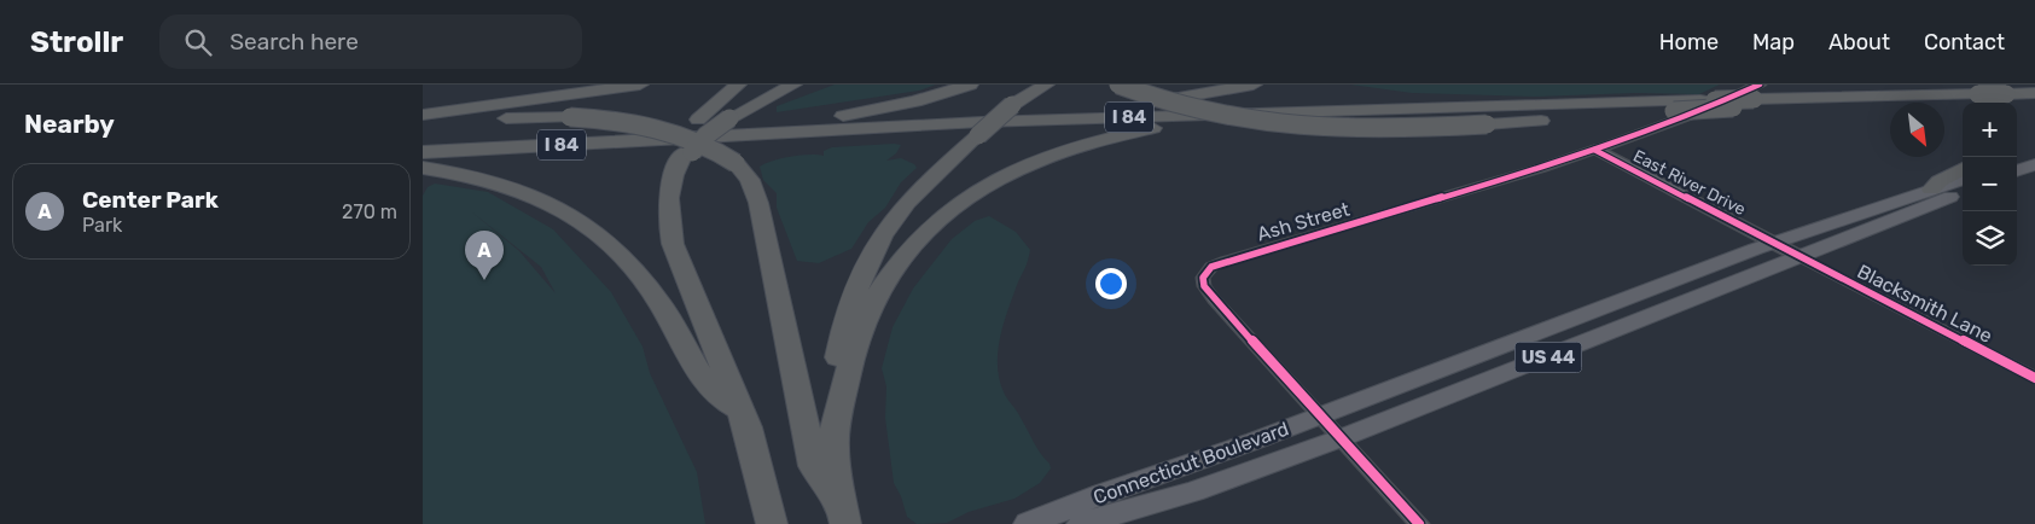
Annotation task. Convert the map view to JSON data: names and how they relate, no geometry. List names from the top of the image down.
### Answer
{
  "streets": {
    "highway": ["I 84", "US 44"],
    "main road": ["Connecticut Boulevard"],
    "street": ["East River Drive", "Ash Street", "Blacksmith Lane"]
  },
  "crossings": [
    ["I 84", "East River Drive"],
    ["East River Drive", "Ash Street"],
    ["East River Drive", "Blacksmith Lane"],
    ["East River Drive", "Connecticut Boulevard"],
    ["Ash Street", "Connecticut Boulevard"],
    ["Blacksmith Lane", "Connecticut Boulevard"],
    ["US 44", "Connecticut Boulevard"]
  ],
  "north": "bottom right",
  "page": {
    "header": "Strollr",
    "search": "Search here",
    "nav": [
      "Home",
      "Map",
      "About",
      "Contact"
    ],
    "heading": "Nearby",
    "map_buttons": ["+", "−"],
    "list": [
      {
        "mark": "A",
        "name": "Center Park",
        "note": "Park",
        "value": "270 m"
      }
    ],
    "pins": "A"
  }
}
